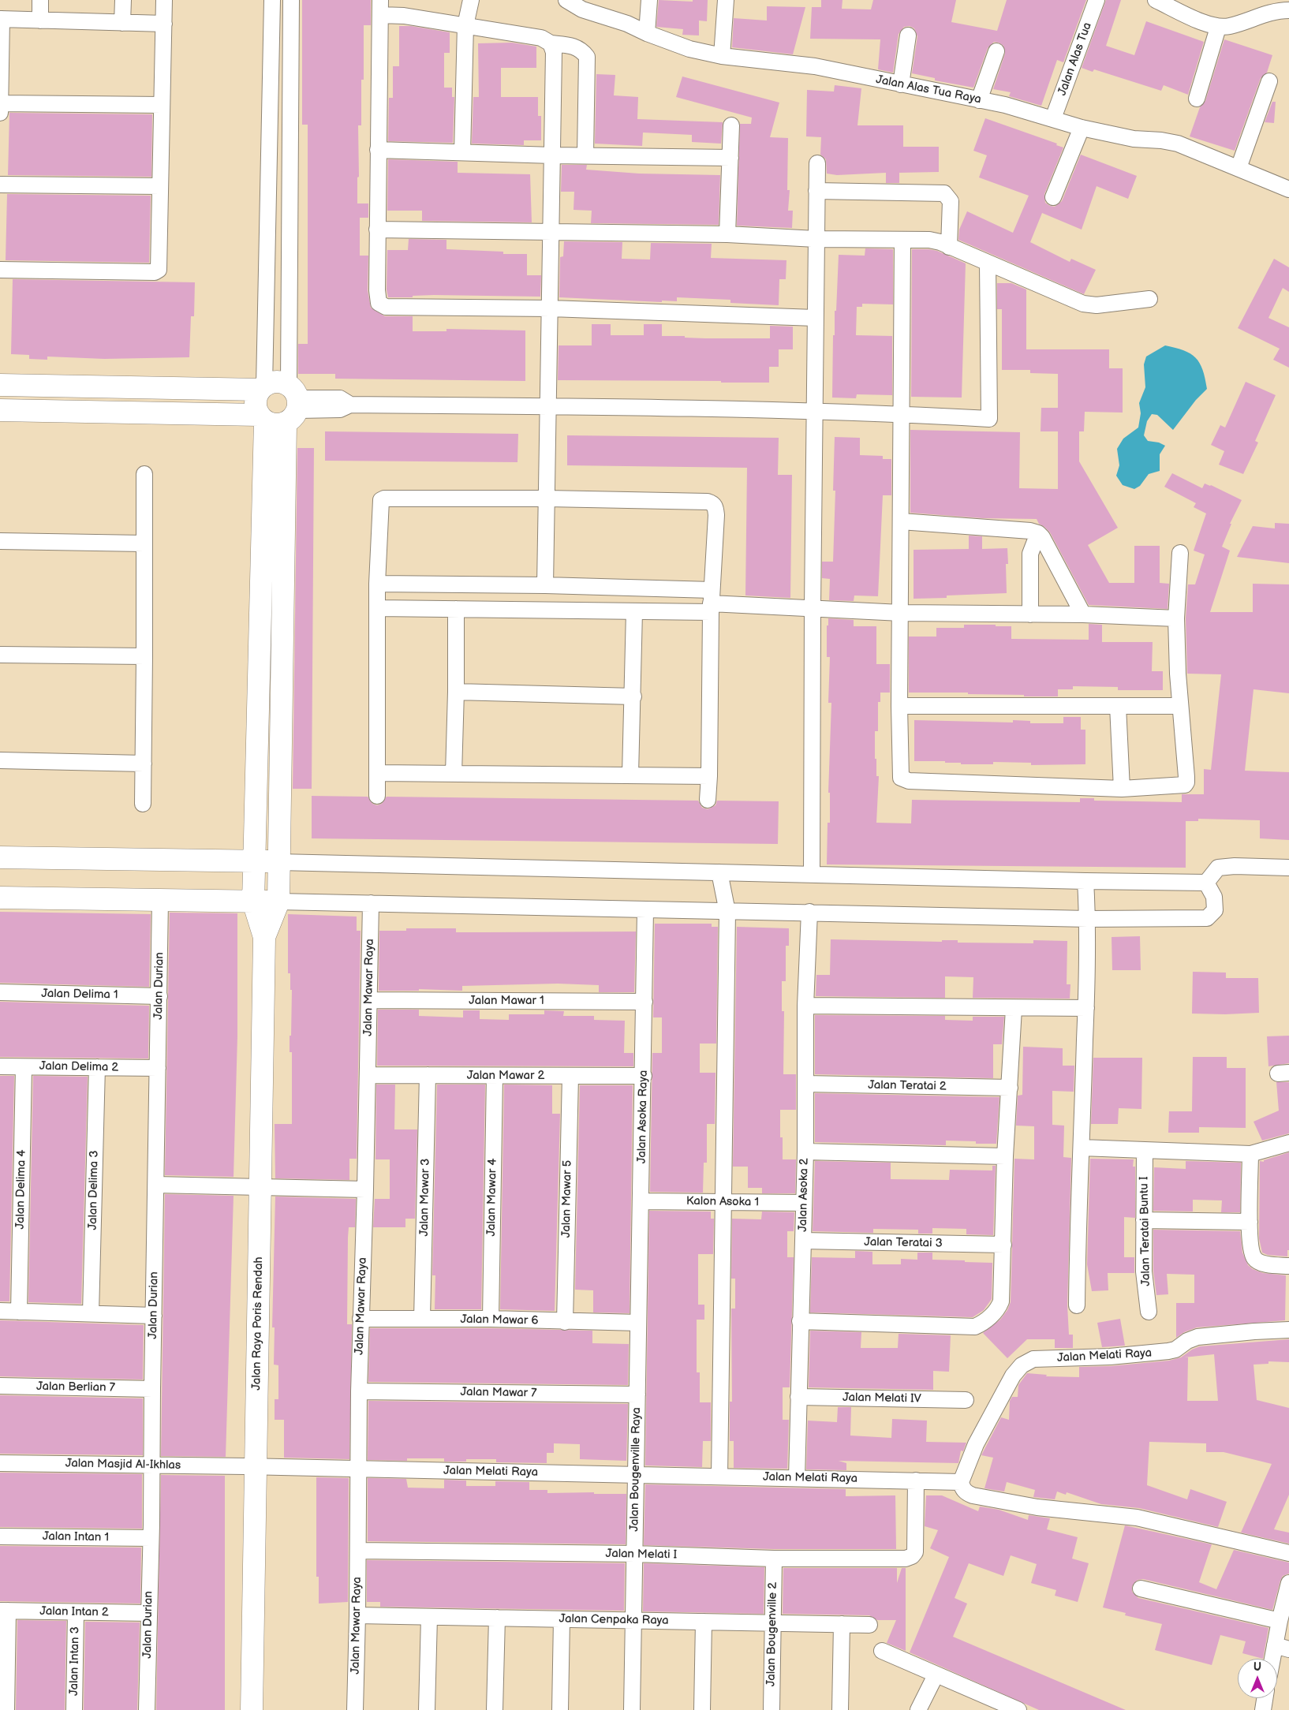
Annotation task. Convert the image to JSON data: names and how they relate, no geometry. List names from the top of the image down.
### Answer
{
  "streets": {
    "street": [
      "Jalan Alas Tua",
      "Jalan Alas Tua Raya",
      "Jalan Durian",
      "Jalan Mawar Raya",
      "Jalan Delima 1",
      "Jalan Mawar 1",
      "Jalan Delima 2",
      "Jalan Mawar 2",
      "Jalan Teratai 2",
      "Jalan Asoka Raya",
      "Jalan Delima 4",
      "Jalan Delima 3",
      "Jalan Asoka 2",
      "Jalan Mawar 3",
      "Jalan Mawar 4",
      "Jalan Mawar 5",
      "Kalon Asoka 1",
      "Jalan Teratai Buntu I",
      "Jalan Teratai 3",
      "Jalan Mawar 6",
      "Jalan Raya Poris Rendah",
      "Jalan Melati Raya",
      "Jalan Berlian 7",
      "Jalan Mawar 7",
      "Jalan Melati IV",
      "Jalan Masjid Al-Ikhlas",
      "Jalan Bougenville Raya",
      "Jalan Intan 1",
      "Jalan Melati I",
      "Jalan Intan 2",
      "Jalan Cenpaka Raya",
      "Jalan Bougenville 2",
      "Jalan Intan 3"
    ]
  },
  "crossings": [
    ["Jalan Alas Tua", "Jalan Alas Tua Raya"],
    ["Jalan Durian", "Jalan Delima 1"],
    ["Jalan Durian", "Jalan Delima 2"],
    ["Jalan Durian", "Jalan Berlian 7"],
    ["Jalan Durian", "Jalan Masjid Al-Ikhlas"],
    ["Jalan Durian", "Jalan Intan 1"],
    ["Jalan Durian", "Jalan Intan 2"],
    ["Jalan Mawar Raya", "Jalan Mawar 1"],
    ["Jalan Mawar Raya", "Jalan Mawar 2"],
    ["Jalan Mawar Raya", "Jalan Mawar 6"],
    ["Jalan Mawar Raya", "Jalan Melati Raya"],
    ["Jalan Mawar Raya", "Jalan Mawar 7"],
    ["Jalan Mawar Raya", "Jalan Melati I"],
    ["Jalan Mawar Raya", "Jalan Cenpaka Raya"],
    ["Jalan Mawar 1", "Jalan Asoka Raya"],
    ["Jalan Delima 2", "Jalan Delima 4"],
    ["Jalan Delima 2", "Jalan Delima 3"],
    ["Jalan Mawar 2", "Jalan Asoka Raya"],
    ["Jalan Mawar 2", "Jalan Mawar 3"],
    ["Jalan Mawar 2", "Jalan Mawar 4"],
    ["Jalan Mawar 2", "Jalan Mawar 5"],
    ["Jalan Teratai 2", "Jalan Asoka 2"],
    ["Jalan Asoka Raya", "Kalon Asoka 1"],
    ["Jalan Asoka Raya", "Jalan Mawar 6"],
    ["Jalan Asoka Raya", "Jalan Bougenville Raya"],
    ["Jalan Asoka 2", "Kalon Asoka 1"],
    ["Jalan Asoka 2", "Jalan Teratai 3"],
    ["Jalan Asoka 2", "Jalan Melati Raya"],
    ["Jalan Asoka 2", "Jalan Melati IV"],
    ["Jalan Mawar 3", "Jalan Mawar 6"],
    ["Jalan Mawar 4", "Jalan Mawar 6"],
    ["Jalan Mawar 5", "Jalan Mawar 6"],
    ["Jalan Mawar 6", "Jalan Bougenville Raya"],
    ["Jalan Raya Poris Rendah", "Jalan Melati Raya"],
    ["Jalan Raya Poris Rendah", "Jalan Masjid Al-Ikhlas"],
    ["Jalan Melati Raya", "Jalan Masjid Al-Ikhlas"],
    ["Jalan Melati Raya", "Jalan Bougenville Raya"],
    ["Jalan Melati Raya", "Jalan Melati I"],
    ["Jalan Mawar 7", "Jalan Bougenville Raya"],
    ["Jalan Bougenville Raya", "Jalan Melati I"],
    ["Jalan Bougenville Raya", "Jalan Cenpaka Raya"],
    ["Jalan Melati I", "Jalan Bougenville 2"],
    ["Jalan Intan 2", "Jalan Intan 3"],
    ["Jalan Cenpaka Raya", "Jalan Bougenville 2"]
  ],
  "north": "top"
}
